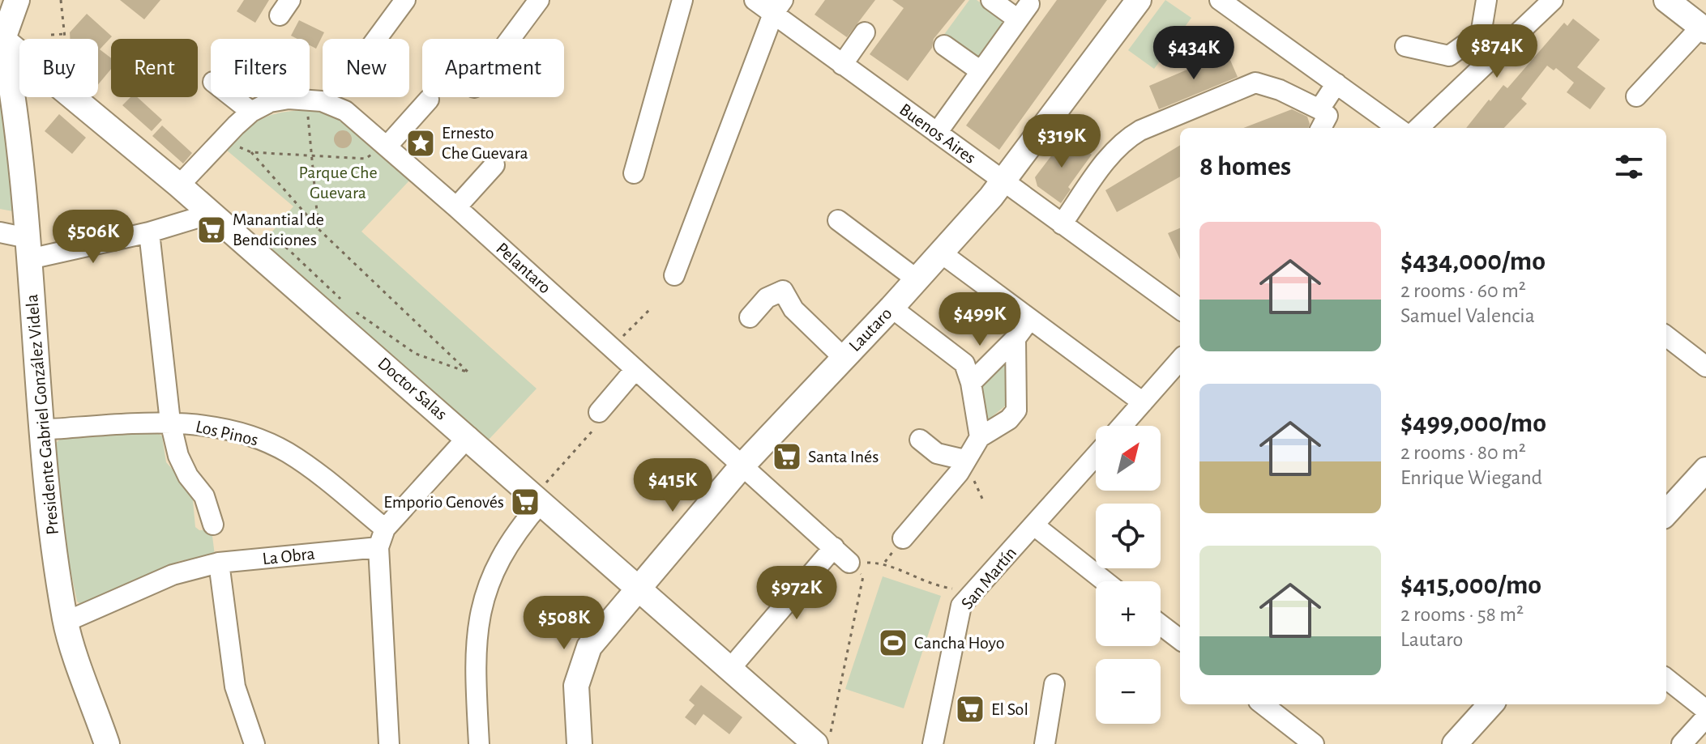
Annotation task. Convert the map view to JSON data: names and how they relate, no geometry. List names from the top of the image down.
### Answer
{
  "streets": {
    "main road": ["Lautaro", "Doctor Salas", "Presidente Gabriel González Videla"],
    "street": [
      "Buenos Aires",
      "Pelantaro",
      "Los Pinos",
      "La Obra",
      "San Martín"
    ]
  },
  "crossings": [
    ["Buenos Aires", "Lautaro"],
    ["Pelantaro", "Lautaro"],
    ["Pelantaro", "Doctor Salas"],
    ["Lautaro", "Doctor Salas"],
    ["Doctor Salas", "Presidente Gabriel González Videla"],
    ["Presidente Gabriel González Videla", "Los Pinos"],
    ["Presidente Gabriel González Videla", "La Obra"],
    ["Los Pinos", "La Obra"]
  ],
  "parks": ["Parque Che Guevara"],
  "places": {
    "place": ["Ernesto Che Guevara"],
    "supermarket": [
      "Manantial de Bendiciones",
      "Santa Inés",
      "Emporio Genovés",
      "El Sol"
    ],
    "sports": ["Cancha Hoyo"]
  },
  "north": "top right",
  "page": {
    "price": [
      "$874K",
      "$434K",
      "$319K",
      "$506K",
      "$499K",
      "$415K",
      "$972K",
      "$508K"
    ],
    "chip": [
      "Buy",
      "Rent",
      "Filters",
      "New",
      "Apartment"
    ],
    "heading": "8 homes",
    "list": [
      {
        "name": "$434,000/mo",
        "note": "2 rooms · 60 m² · Samuel Valencia"
      },
      {
        "name": "$499,000/mo",
        "note": "2 rooms · 80 m² · Enrique Wiegand"
      },
      {
        "name": "$415,000/mo",
        "note": "2 rooms · 58 m² · Lautaro"
      }
    ],
    "map_buttons": ["+", "−"]
  }
}
